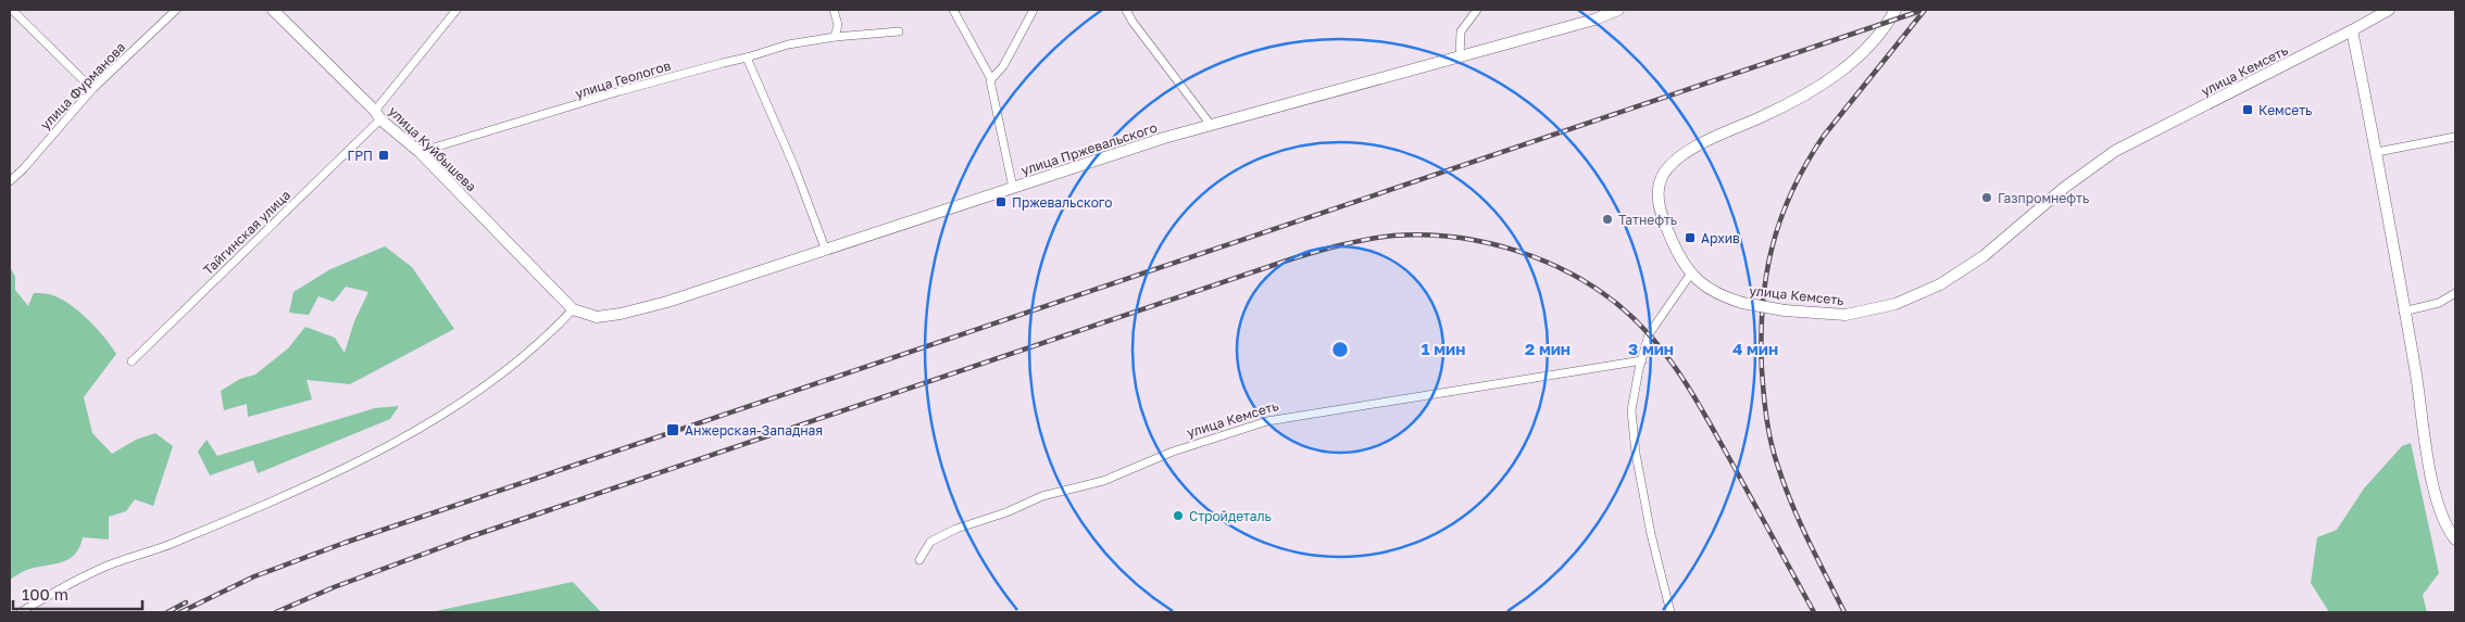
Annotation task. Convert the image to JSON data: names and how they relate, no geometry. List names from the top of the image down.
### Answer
{
  "streets": {
    "main road": ["улица Кемсеть", "улица Куйбышева", "улица Пржевальского"],
    "street": ["улица Геологов", "улица Фурманова", "Тайгинская улица"]
  },
  "crossings": [
    ["улица Геологов", "улица Куйбышева"],
    ["улица Куйбышева", "улица Пржевальского"],
    ["улица Куйбышева", "Тайгинская улица"]
  ],
  "places": {
    "transit": [
      "Кемсеть",
      "ГРП",
      "Пржевальского",
      "Архив",
      "Анжерская-Западная"
    ],
    "other": ["Газпромнефть", "Татнефть", "Стройдеталь"]
  },
  "scale_bar": "100 m",
  "rings": [
    "1 мин",
    "2 мин",
    "3 мин",
    "4 мин"
  ]
}
